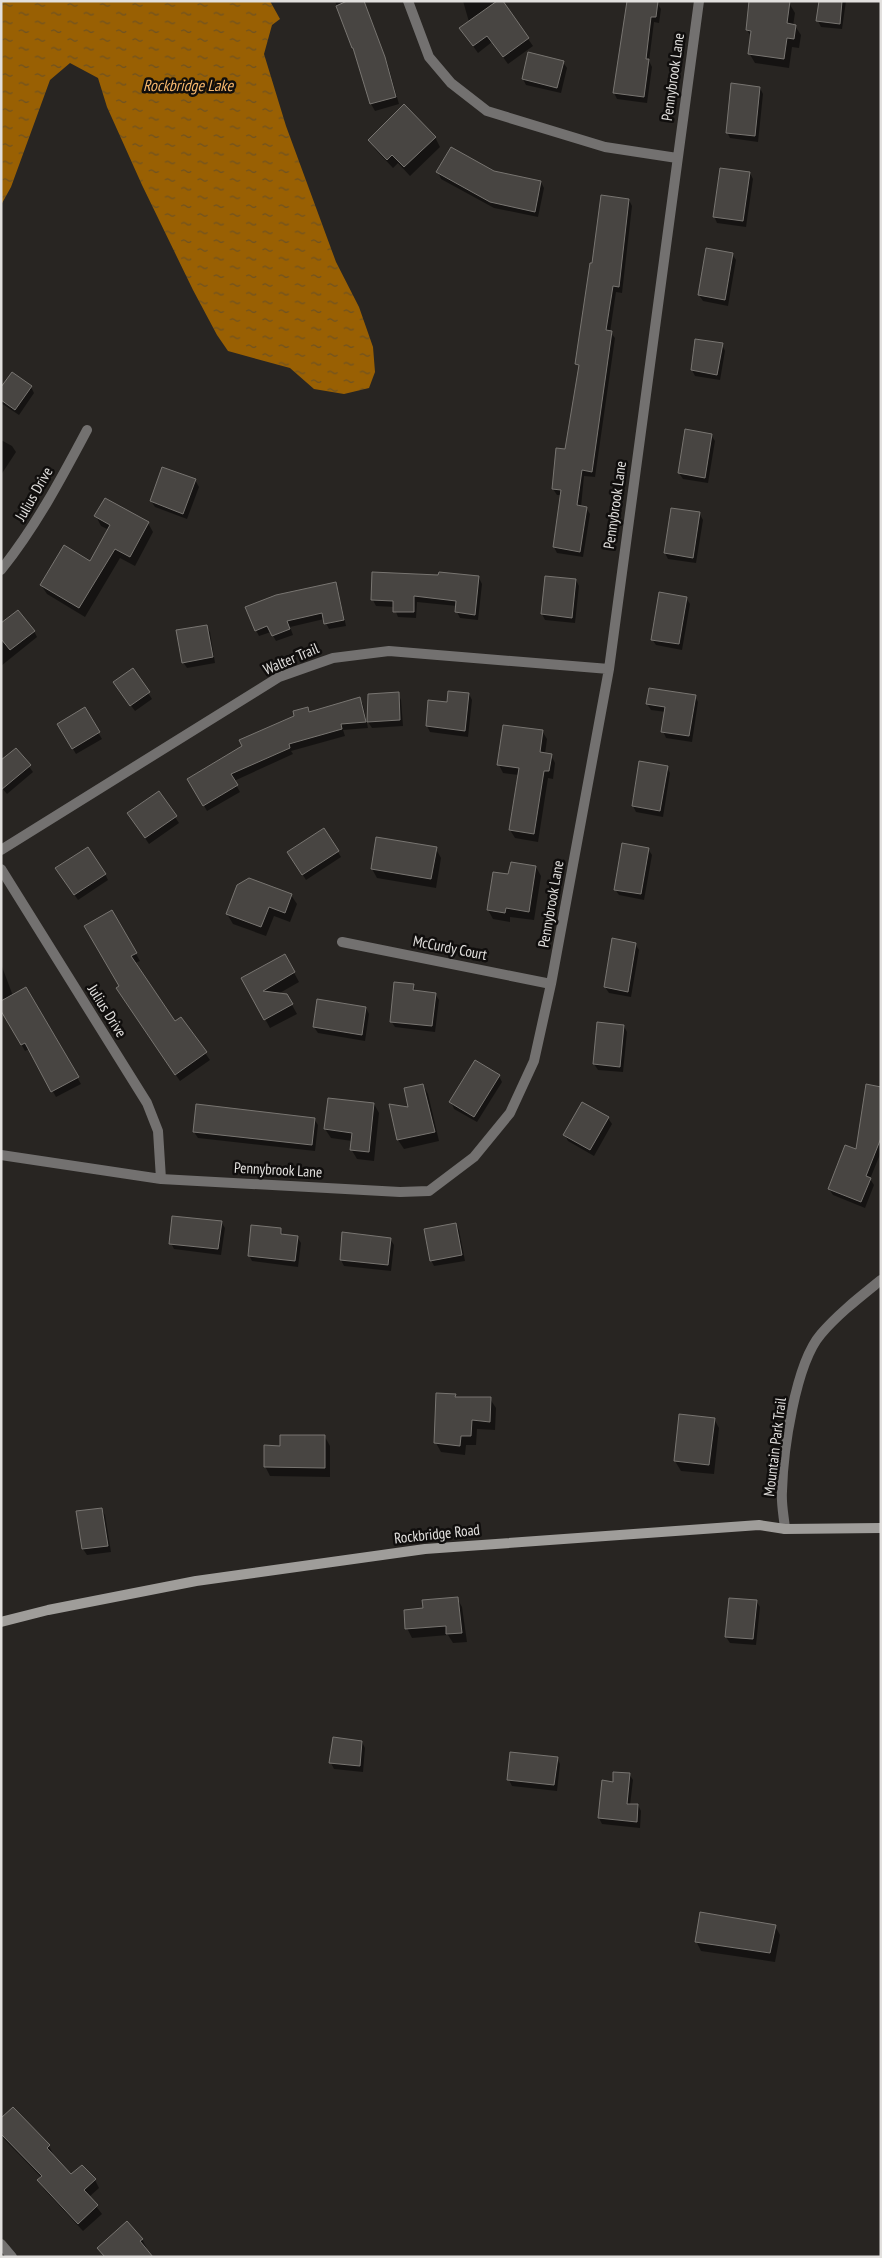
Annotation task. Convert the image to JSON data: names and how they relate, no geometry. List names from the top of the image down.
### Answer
{
  "streets": {
    "main road": ["Rockbridge Road"],
    "street": [
      "Pennybrook Lane",
      "Julius Drive",
      "Walter Trail",
      "McCurdy Court",
      "Mountain Park Trail"
    ]
  },
  "crossings": [
    ["Pennybrook Lane", "Julius Drive"],
    ["Pennybrook Lane", "Walter Trail"],
    ["Pennybrook Lane", "McCurdy Court"],
    ["Mountain Park Trail", "Rockbridge Road"]
  ],
  "water": ["Rockbridge Lake"]
}
